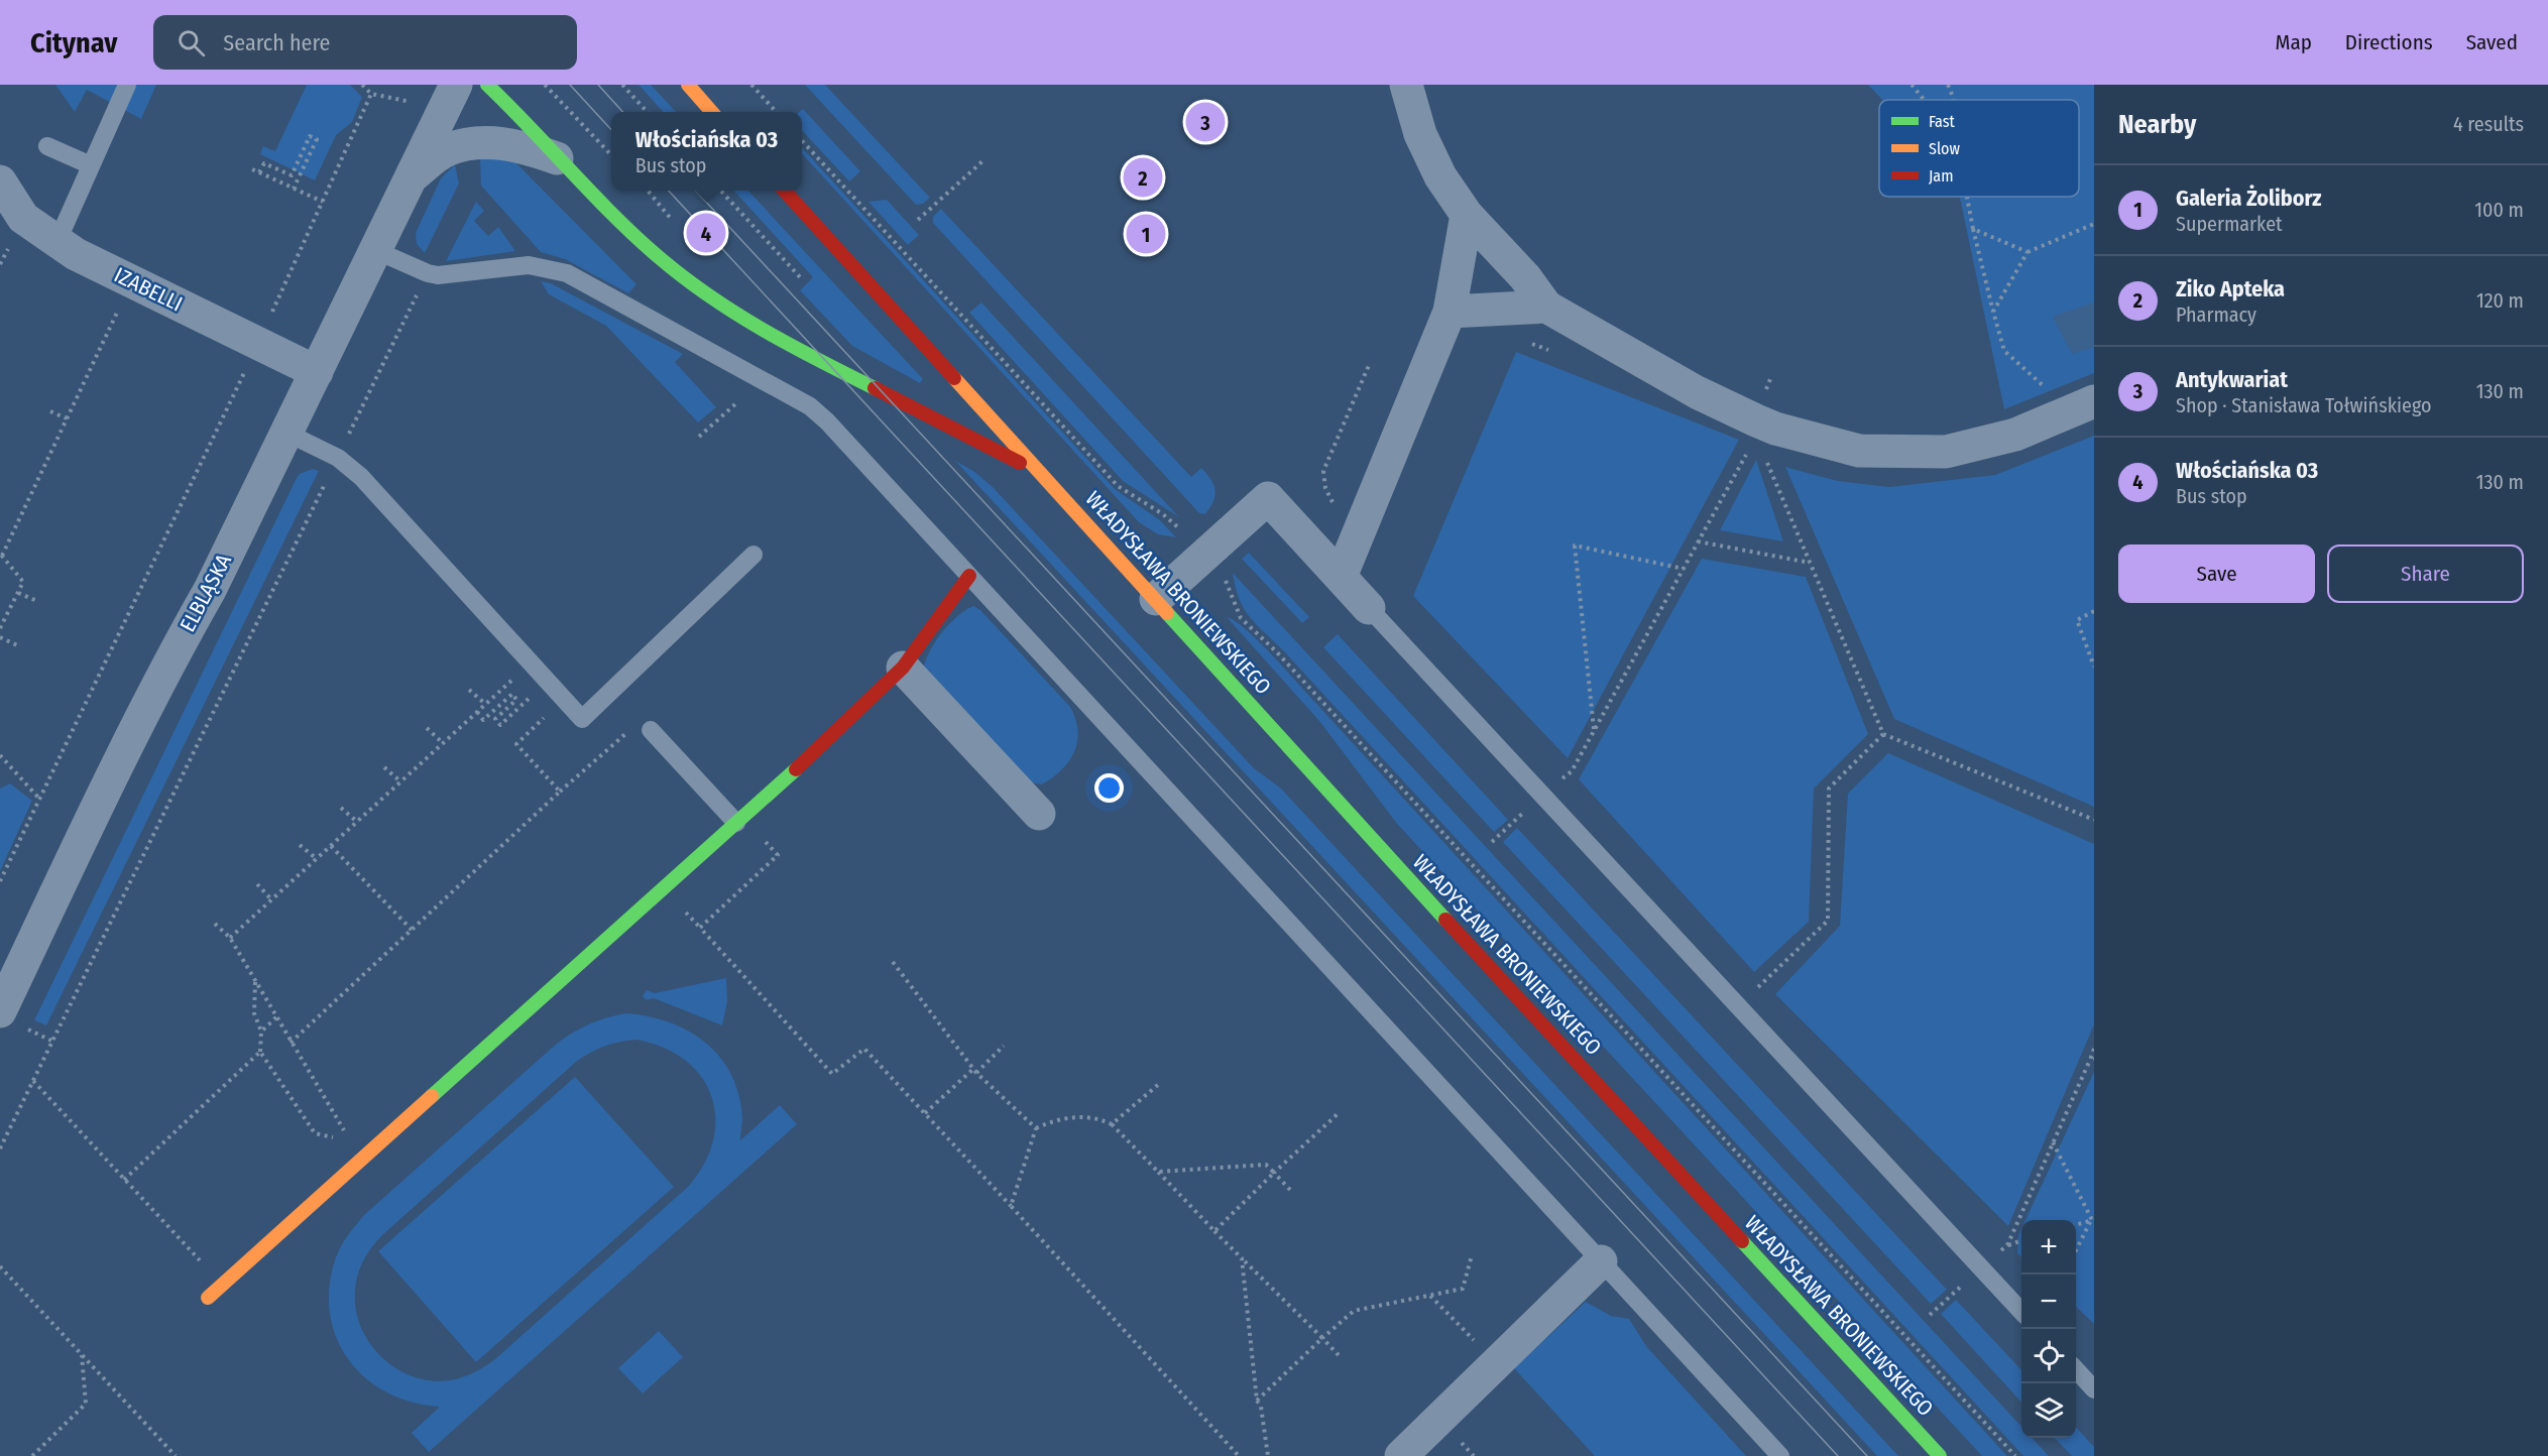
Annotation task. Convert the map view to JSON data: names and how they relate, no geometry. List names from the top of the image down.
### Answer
{
  "streets": {
    "main road": ["WŁADYSŁAWA BRONIEWSKIEGO"],
    "street": ["IZABELLI", "ELBLĄSKA"]
  },
  "crossings": [
    ["IZABELLI", "ELBLĄSKA"],
    ["ELBLĄSKA", "WŁADYSŁAWA BRONIEWSKIEGO"]
  ],
  "legend": ["Fast", "Slow", "Jam"],
  "page": {
    "header": "Citynav",
    "search": "Search here",
    "nav": ["Map", "Directions", "Saved"],
    "heading": ["Nearby", "4 results"],
    "pins": [
      "3",
      "2",
      "4",
      "1"
    ],
    "popup": ["Włościańska 03", "Bus stop"],
    "list": [
      {
        "mark": "1",
        "name": "Galeria Żoliborz",
        "note": "Supermarket",
        "value": "100 m"
      },
      {
        "mark": "2",
        "name": "Ziko Apteka",
        "note": "Pharmacy",
        "value": "120 m"
      },
      {
        "mark": "3",
        "name": "Antykwariat",
        "note": "Shop · Stanisława Tołwińskiego",
        "value": "130 m"
      },
      {
        "mark": "4",
        "name": "Włościańska 03",
        "note": "Bus stop",
        "value": "130 m"
      }
    ],
    "buttons": ["Save", "Share"],
    "map_buttons": ["+", "−"]
  }
}
